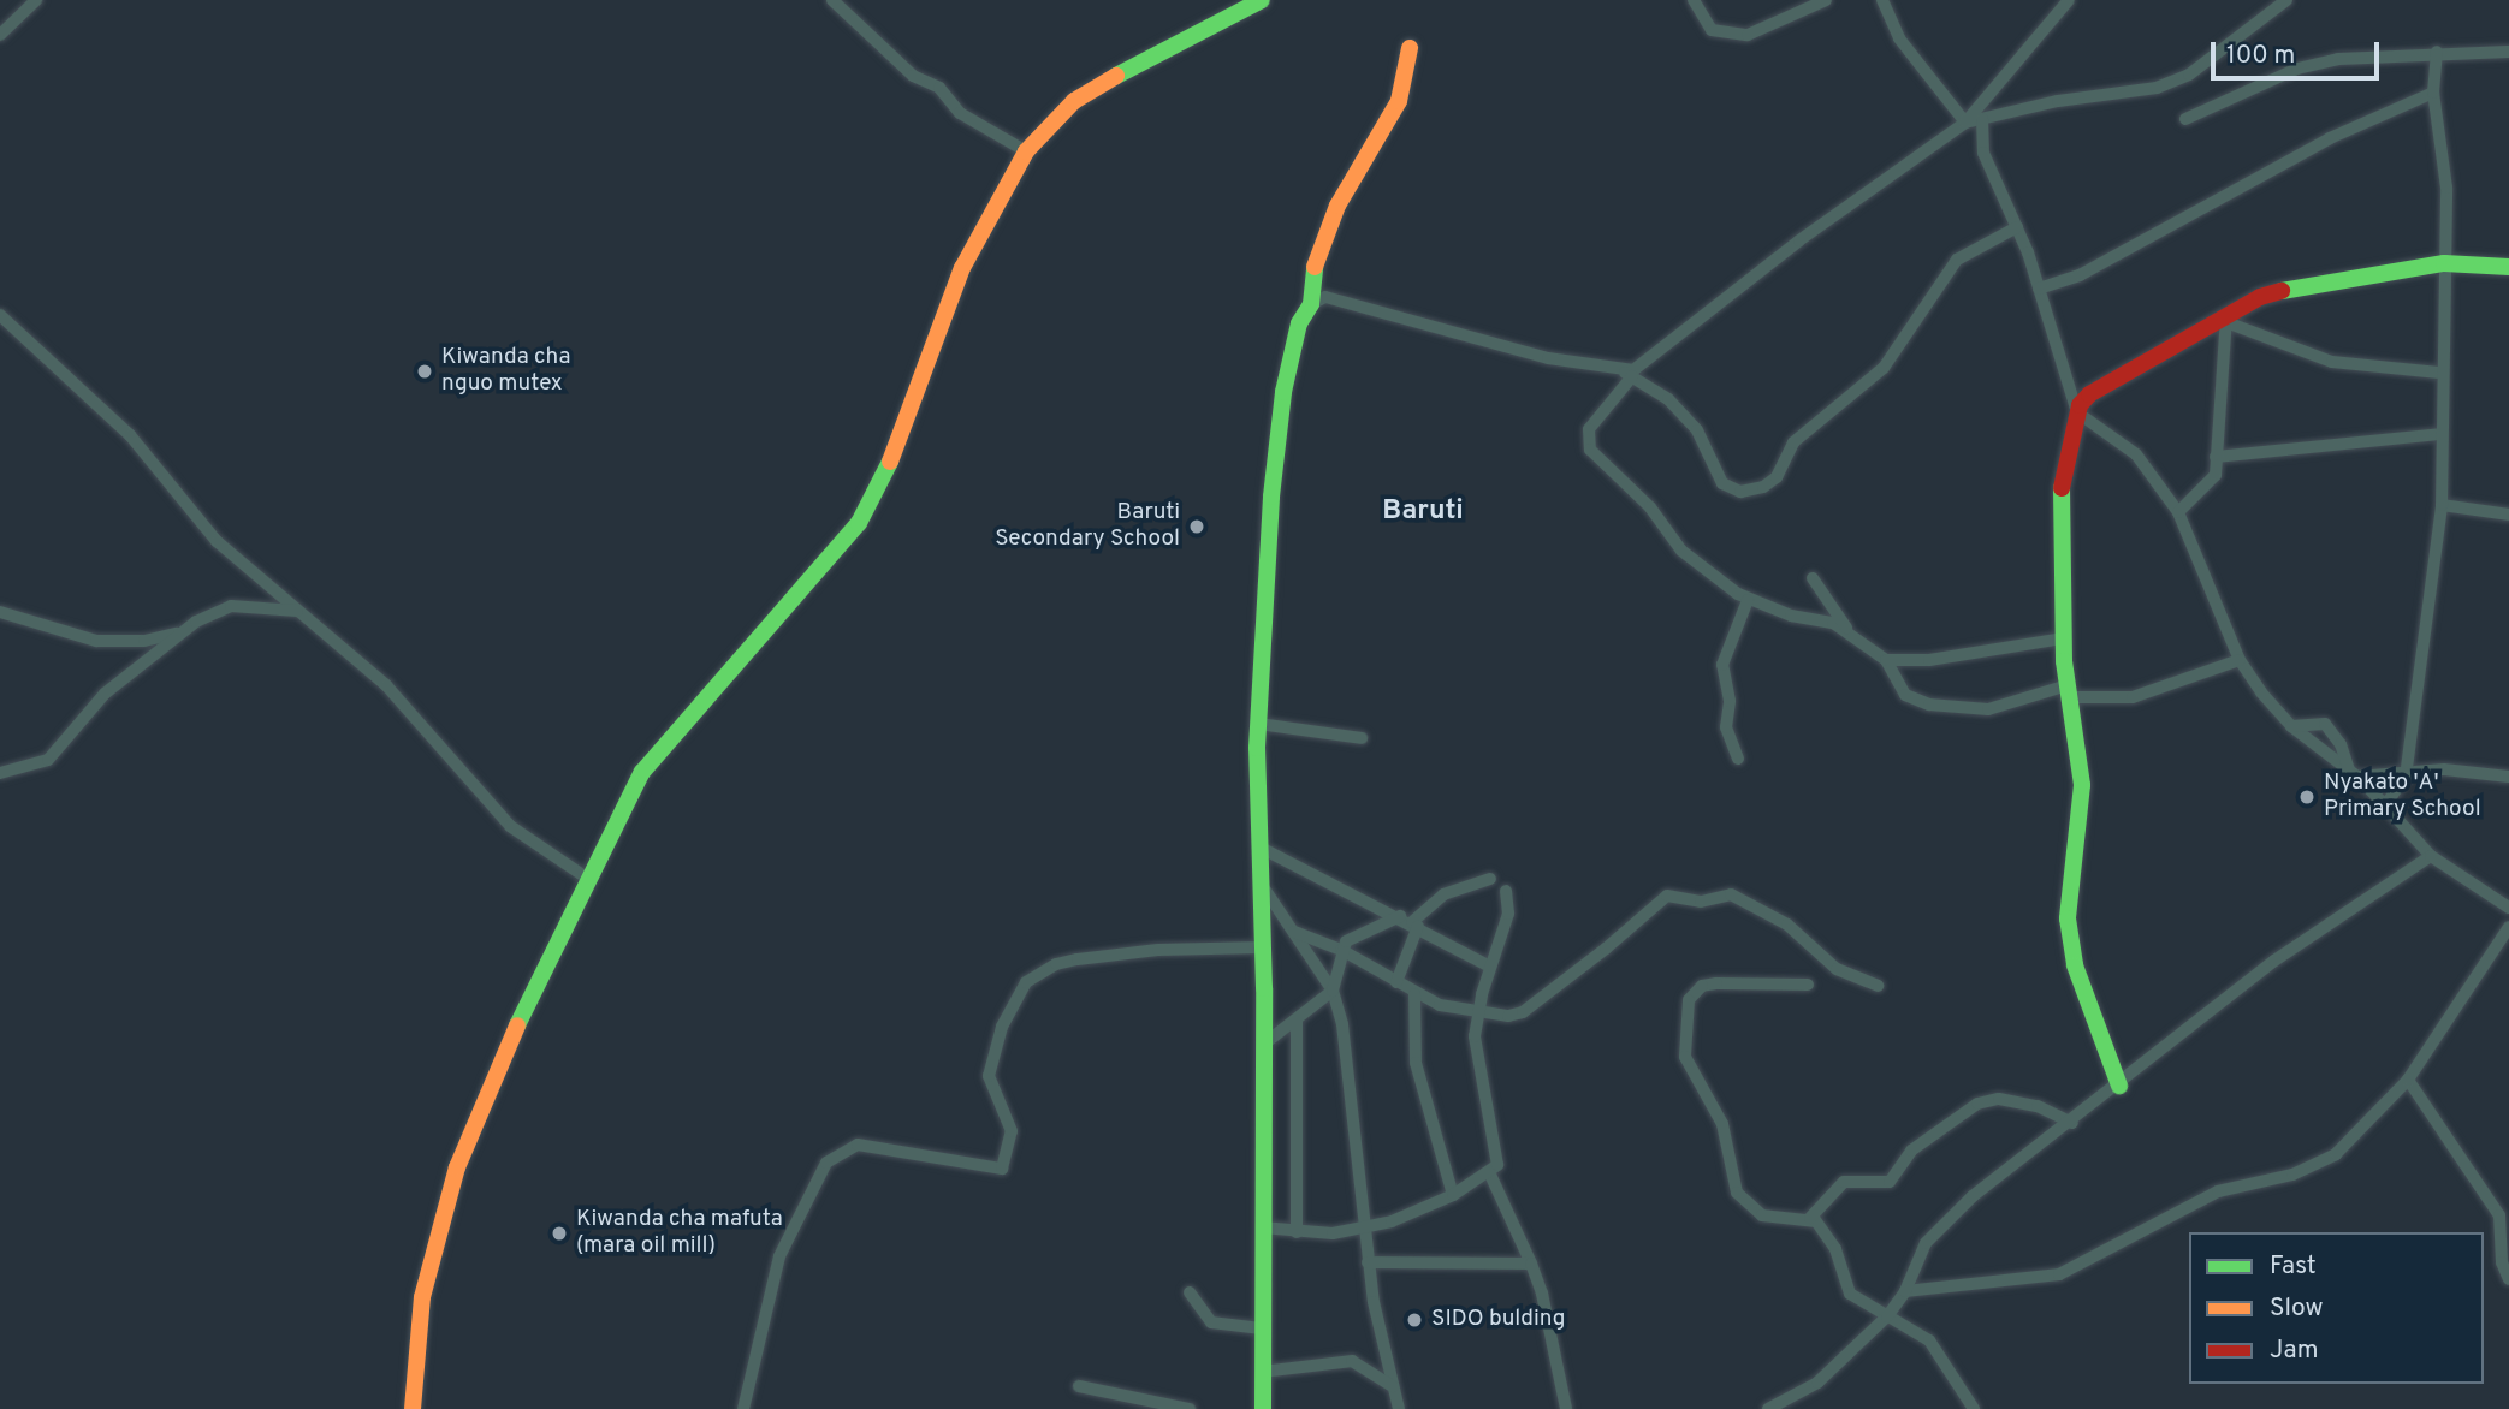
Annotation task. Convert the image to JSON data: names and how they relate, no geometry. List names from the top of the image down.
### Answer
{
  "districts": ["Baruti"],
  "places": [
    "Kiwanda cha nguo mutex",
    "Baruti Secondary School",
    "Nyakato 'A' Primary School",
    "Kiwanda cha mafuta (mara oil mill)",
    "SIDO bulding"
  ],
  "legend": ["Fast", "Slow", "Jam"],
  "scale_bar": "100 m"
}
